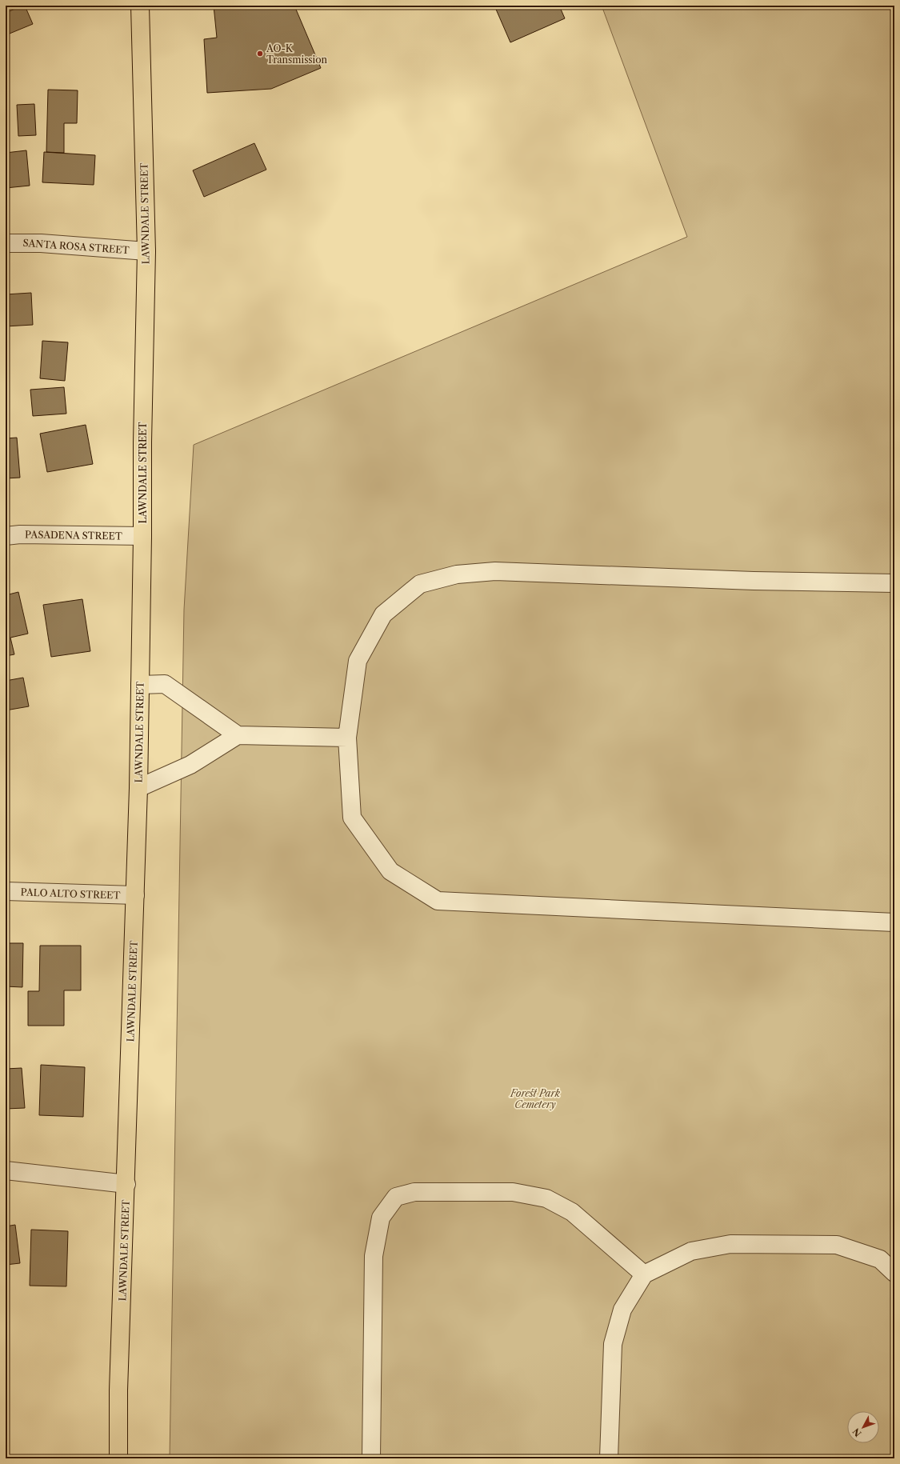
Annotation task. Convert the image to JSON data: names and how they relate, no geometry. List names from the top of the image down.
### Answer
{
  "streets": {
    "main road": ["LAWNDALE STREET"],
    "street": ["SANTA ROSA STREET", "PASADENA STREET", "PALO ALTO STREET"]
  },
  "crossings": [
    ["LAWNDALE STREET", "SANTA ROSA STREET"],
    ["LAWNDALE STREET", "PASADENA STREET"],
    ["LAWNDALE STREET", "PALO ALTO STREET"]
  ],
  "parks": ["Forest Park Cemetery"],
  "places": ["AO-K Transmission"],
  "north": "bottom left"
}
